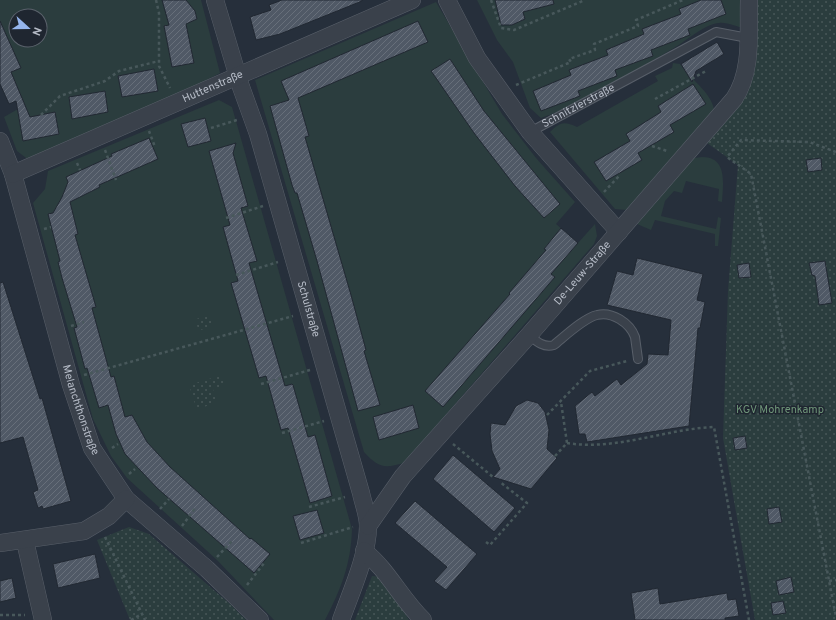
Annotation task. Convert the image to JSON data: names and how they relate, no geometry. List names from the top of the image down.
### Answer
{
  "streets": {
    "street": [
      "Huttenstraße",
      "Schnitzlerstraße",
      "De-Leuw-Straße",
      "Schulstraße",
      "Melanchthonstraße"
    ]
  },
  "crossings": [
    ["Huttenstraße", "Schulstraße"],
    ["Huttenstraße", "Melanchthonstraße"],
    ["Schnitzlerstraße", "De-Leuw-Straße"],
    ["De-Leuw-Straße", "Schulstraße"]
  ],
  "parks": ["KGV Mohrenkamp"],
  "north": "right"
}
